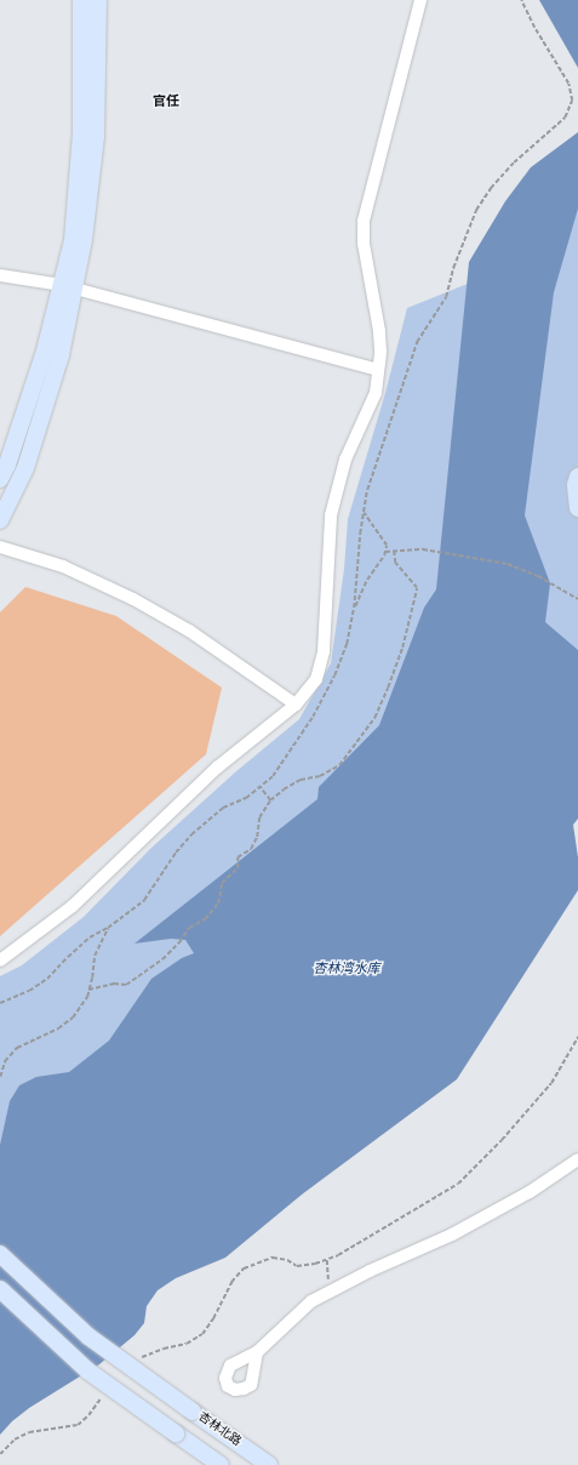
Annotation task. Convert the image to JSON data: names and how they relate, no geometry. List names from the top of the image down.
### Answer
{
  "streets": {
    "street": ["杏林北路"]
  },
  "districts": ["官任"],
  "water": ["杏林湾水库"]
}
